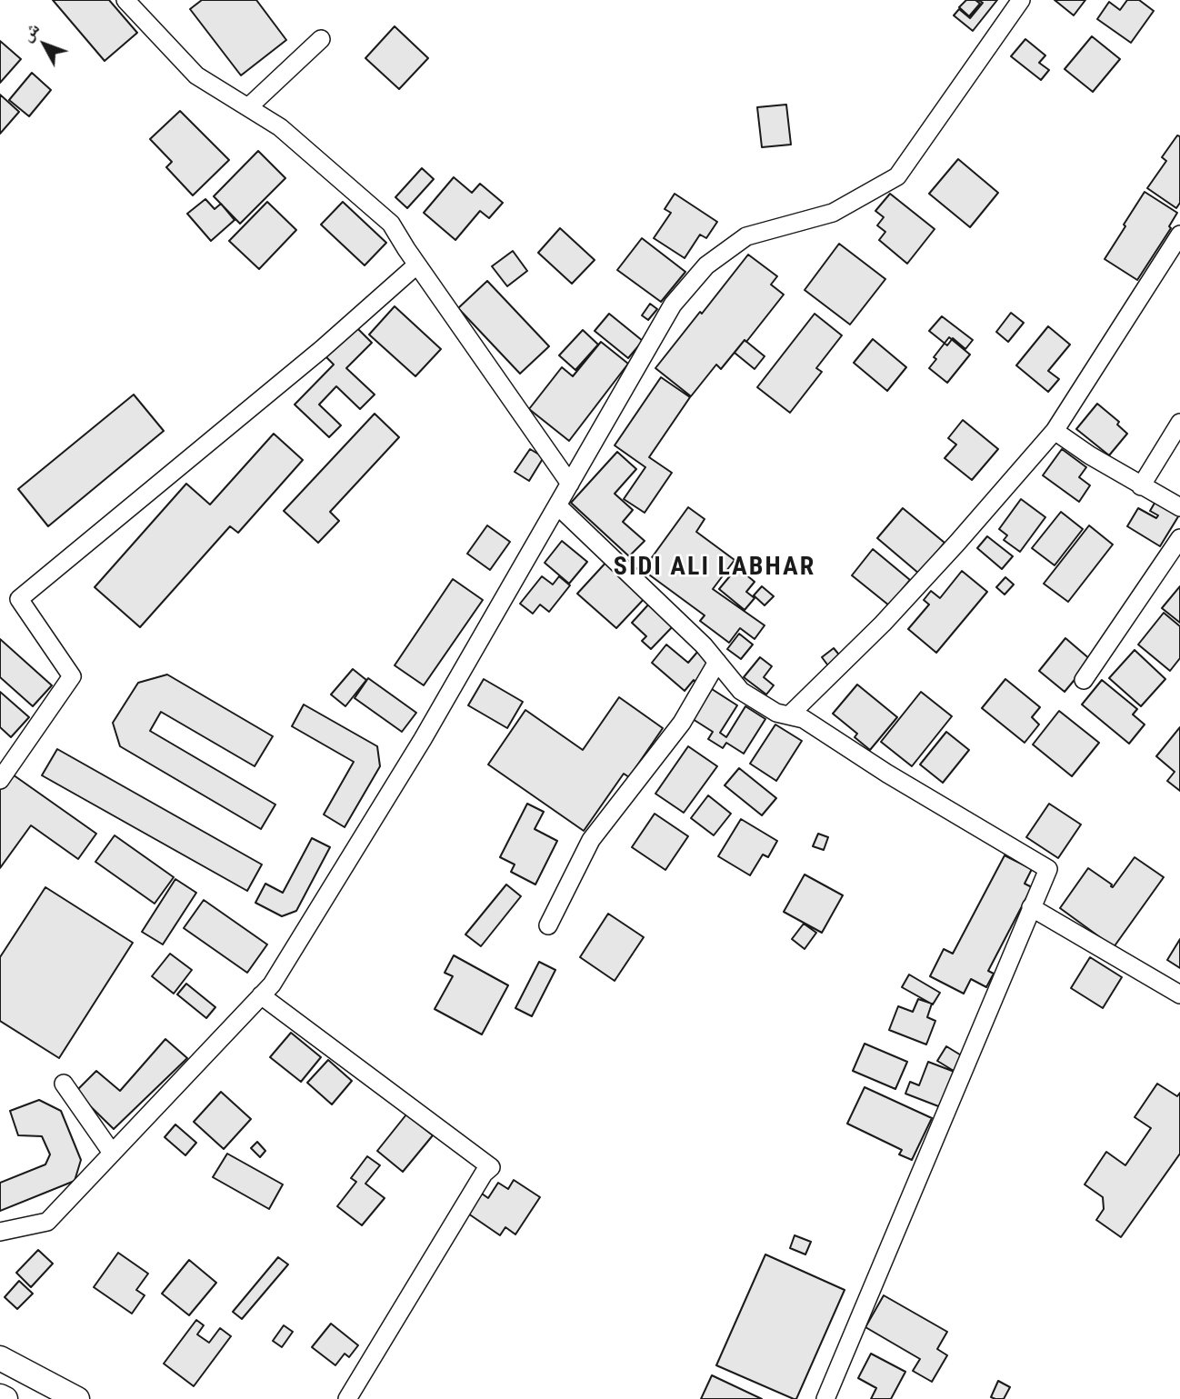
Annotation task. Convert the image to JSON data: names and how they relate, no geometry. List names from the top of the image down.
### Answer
{
  "districts": ["SIDI ALI LABHAR"],
  "north": "top left"
}
